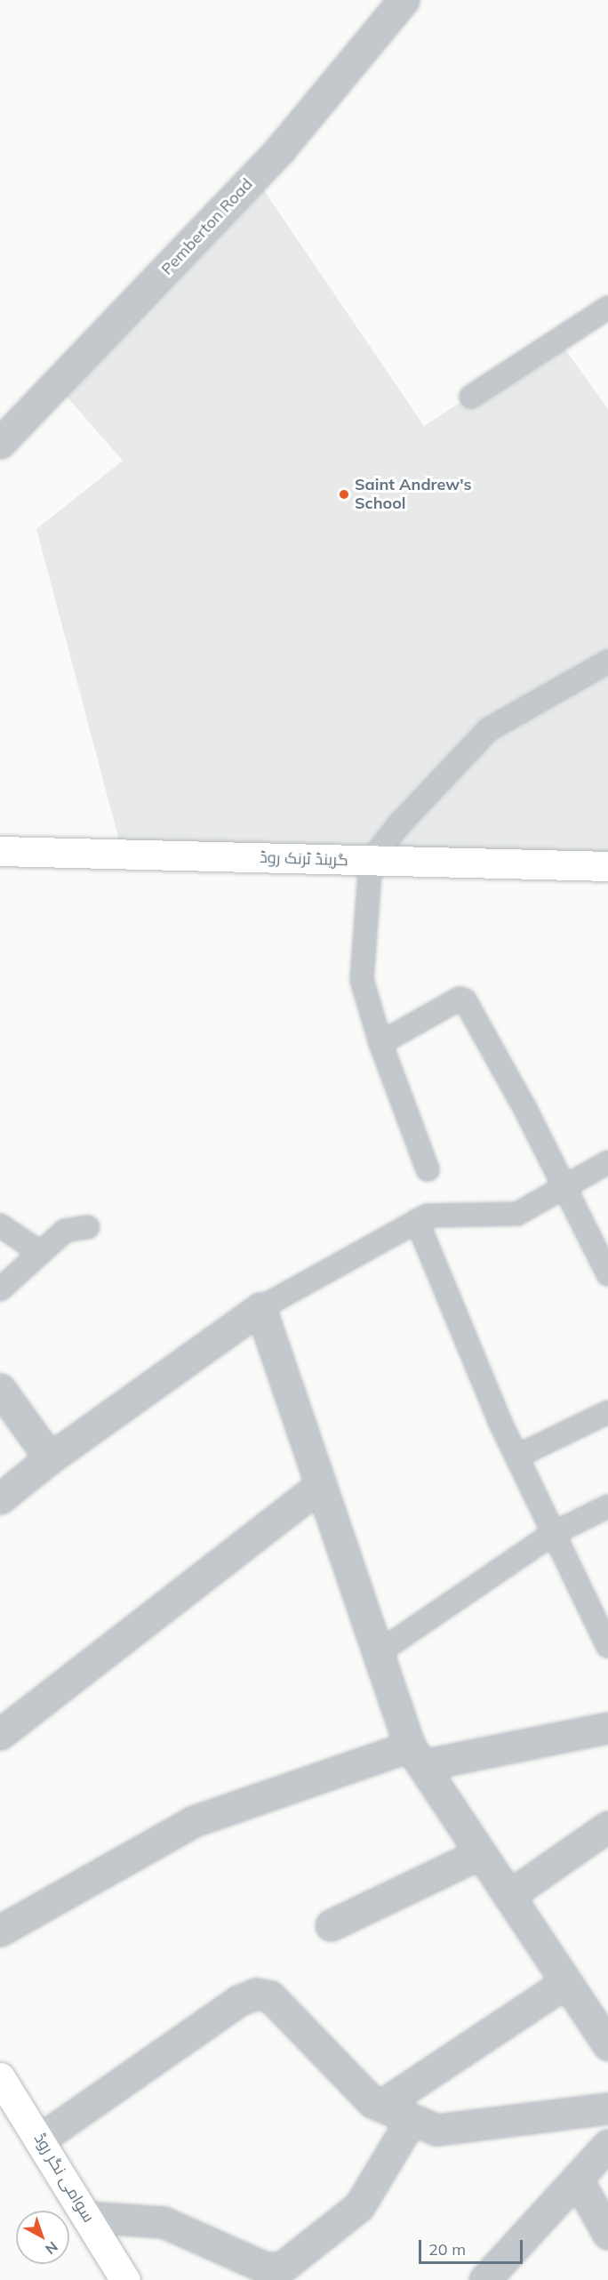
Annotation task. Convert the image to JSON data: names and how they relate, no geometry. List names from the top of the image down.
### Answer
{
  "streets": {
    "main road": ["گرینڈ ٹرنک روڈ", "سوامی نگر روڈ"],
    "street": ["Pemberton Road"]
  },
  "places": ["Saint Andrew's School"],
  "scale_bar": "20 m",
  "north": "bottom right"
}
